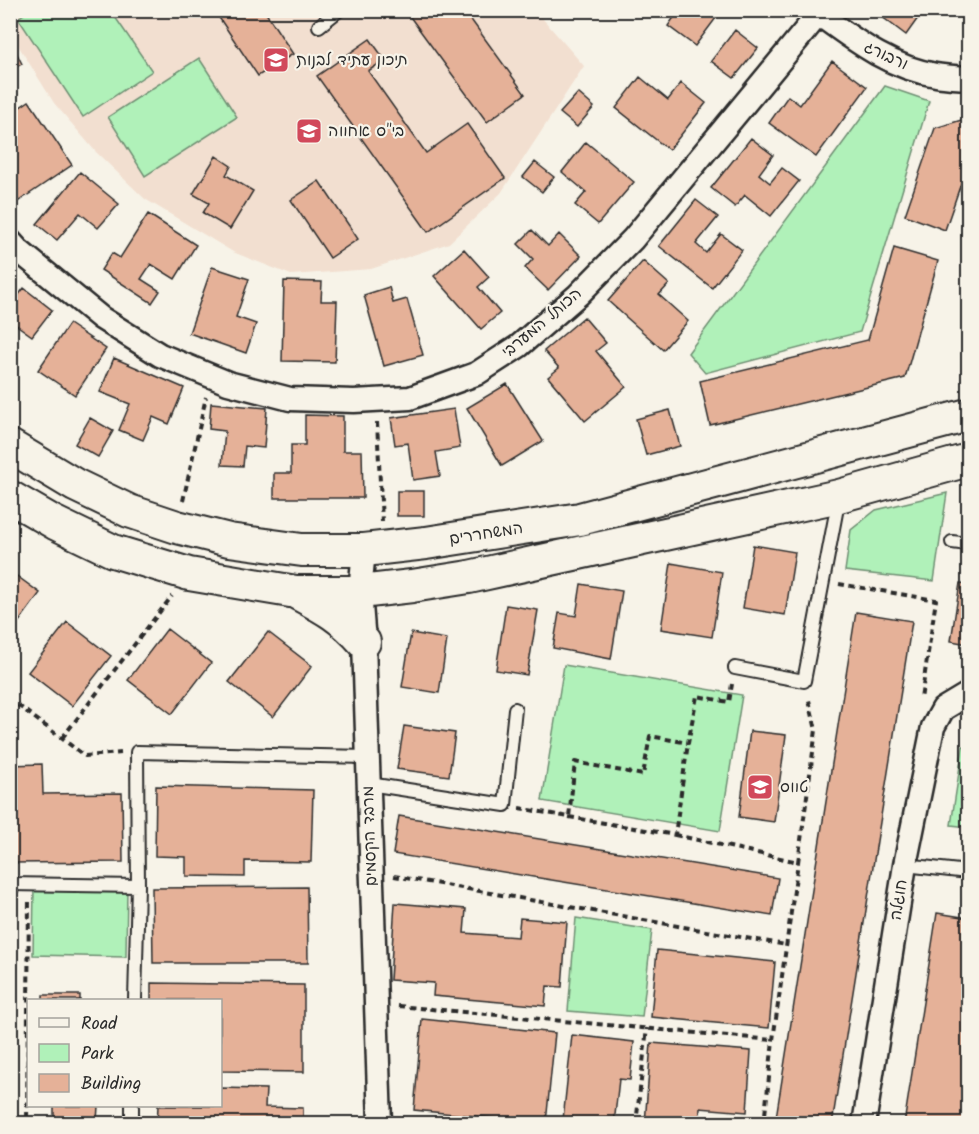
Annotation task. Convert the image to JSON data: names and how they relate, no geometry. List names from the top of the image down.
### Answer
{
  "streets": {
    "main road": ["המשחררים"],
    "street": [
      "ורבורג",
      "הכותל המערבי",
      "מרבד הקסמים",
      "חוגלה"
    ]
  },
  "crossings": [
    ["ורבורג", "הכותל המערבי"],
    ["המשחררים", "מרבד הקסמים"]
  ],
  "places": {
    "school or university": ["תיכון עתיד לבנות", "בי\"ס אחווה", "טווס"]
  },
  "legend": ["Road", "Park", "Building"]
}
